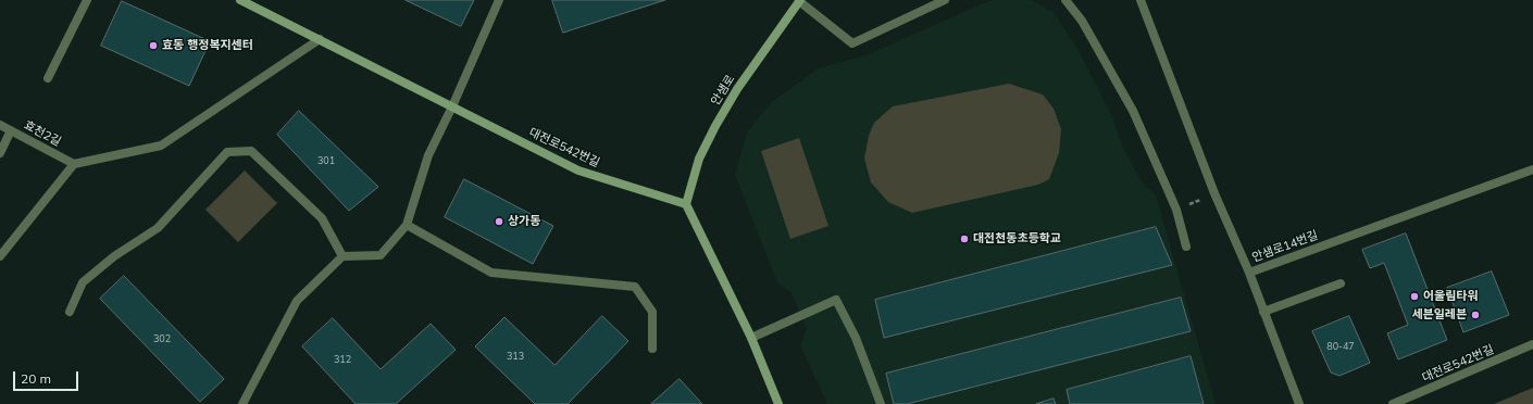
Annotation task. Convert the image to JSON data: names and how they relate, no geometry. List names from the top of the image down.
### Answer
{
  "streets": {
    "main road": ["안샘로", "대전로542번길"],
    "street": ["효천2길", "안샘로14번길"]
  },
  "crossings": [
    ["안샘로", "대전로542번길"]
  ],
  "places": [
    "효동 행정복지센터",
    "상가동",
    "대전천동초등학교",
    "어울림타워",
    "세븐일레븐"
  ],
  "house_numbers": [
    "301",
    "302",
    "80-47",
    "313",
    "312"
  ],
  "scale_bar": "20 m"
}
